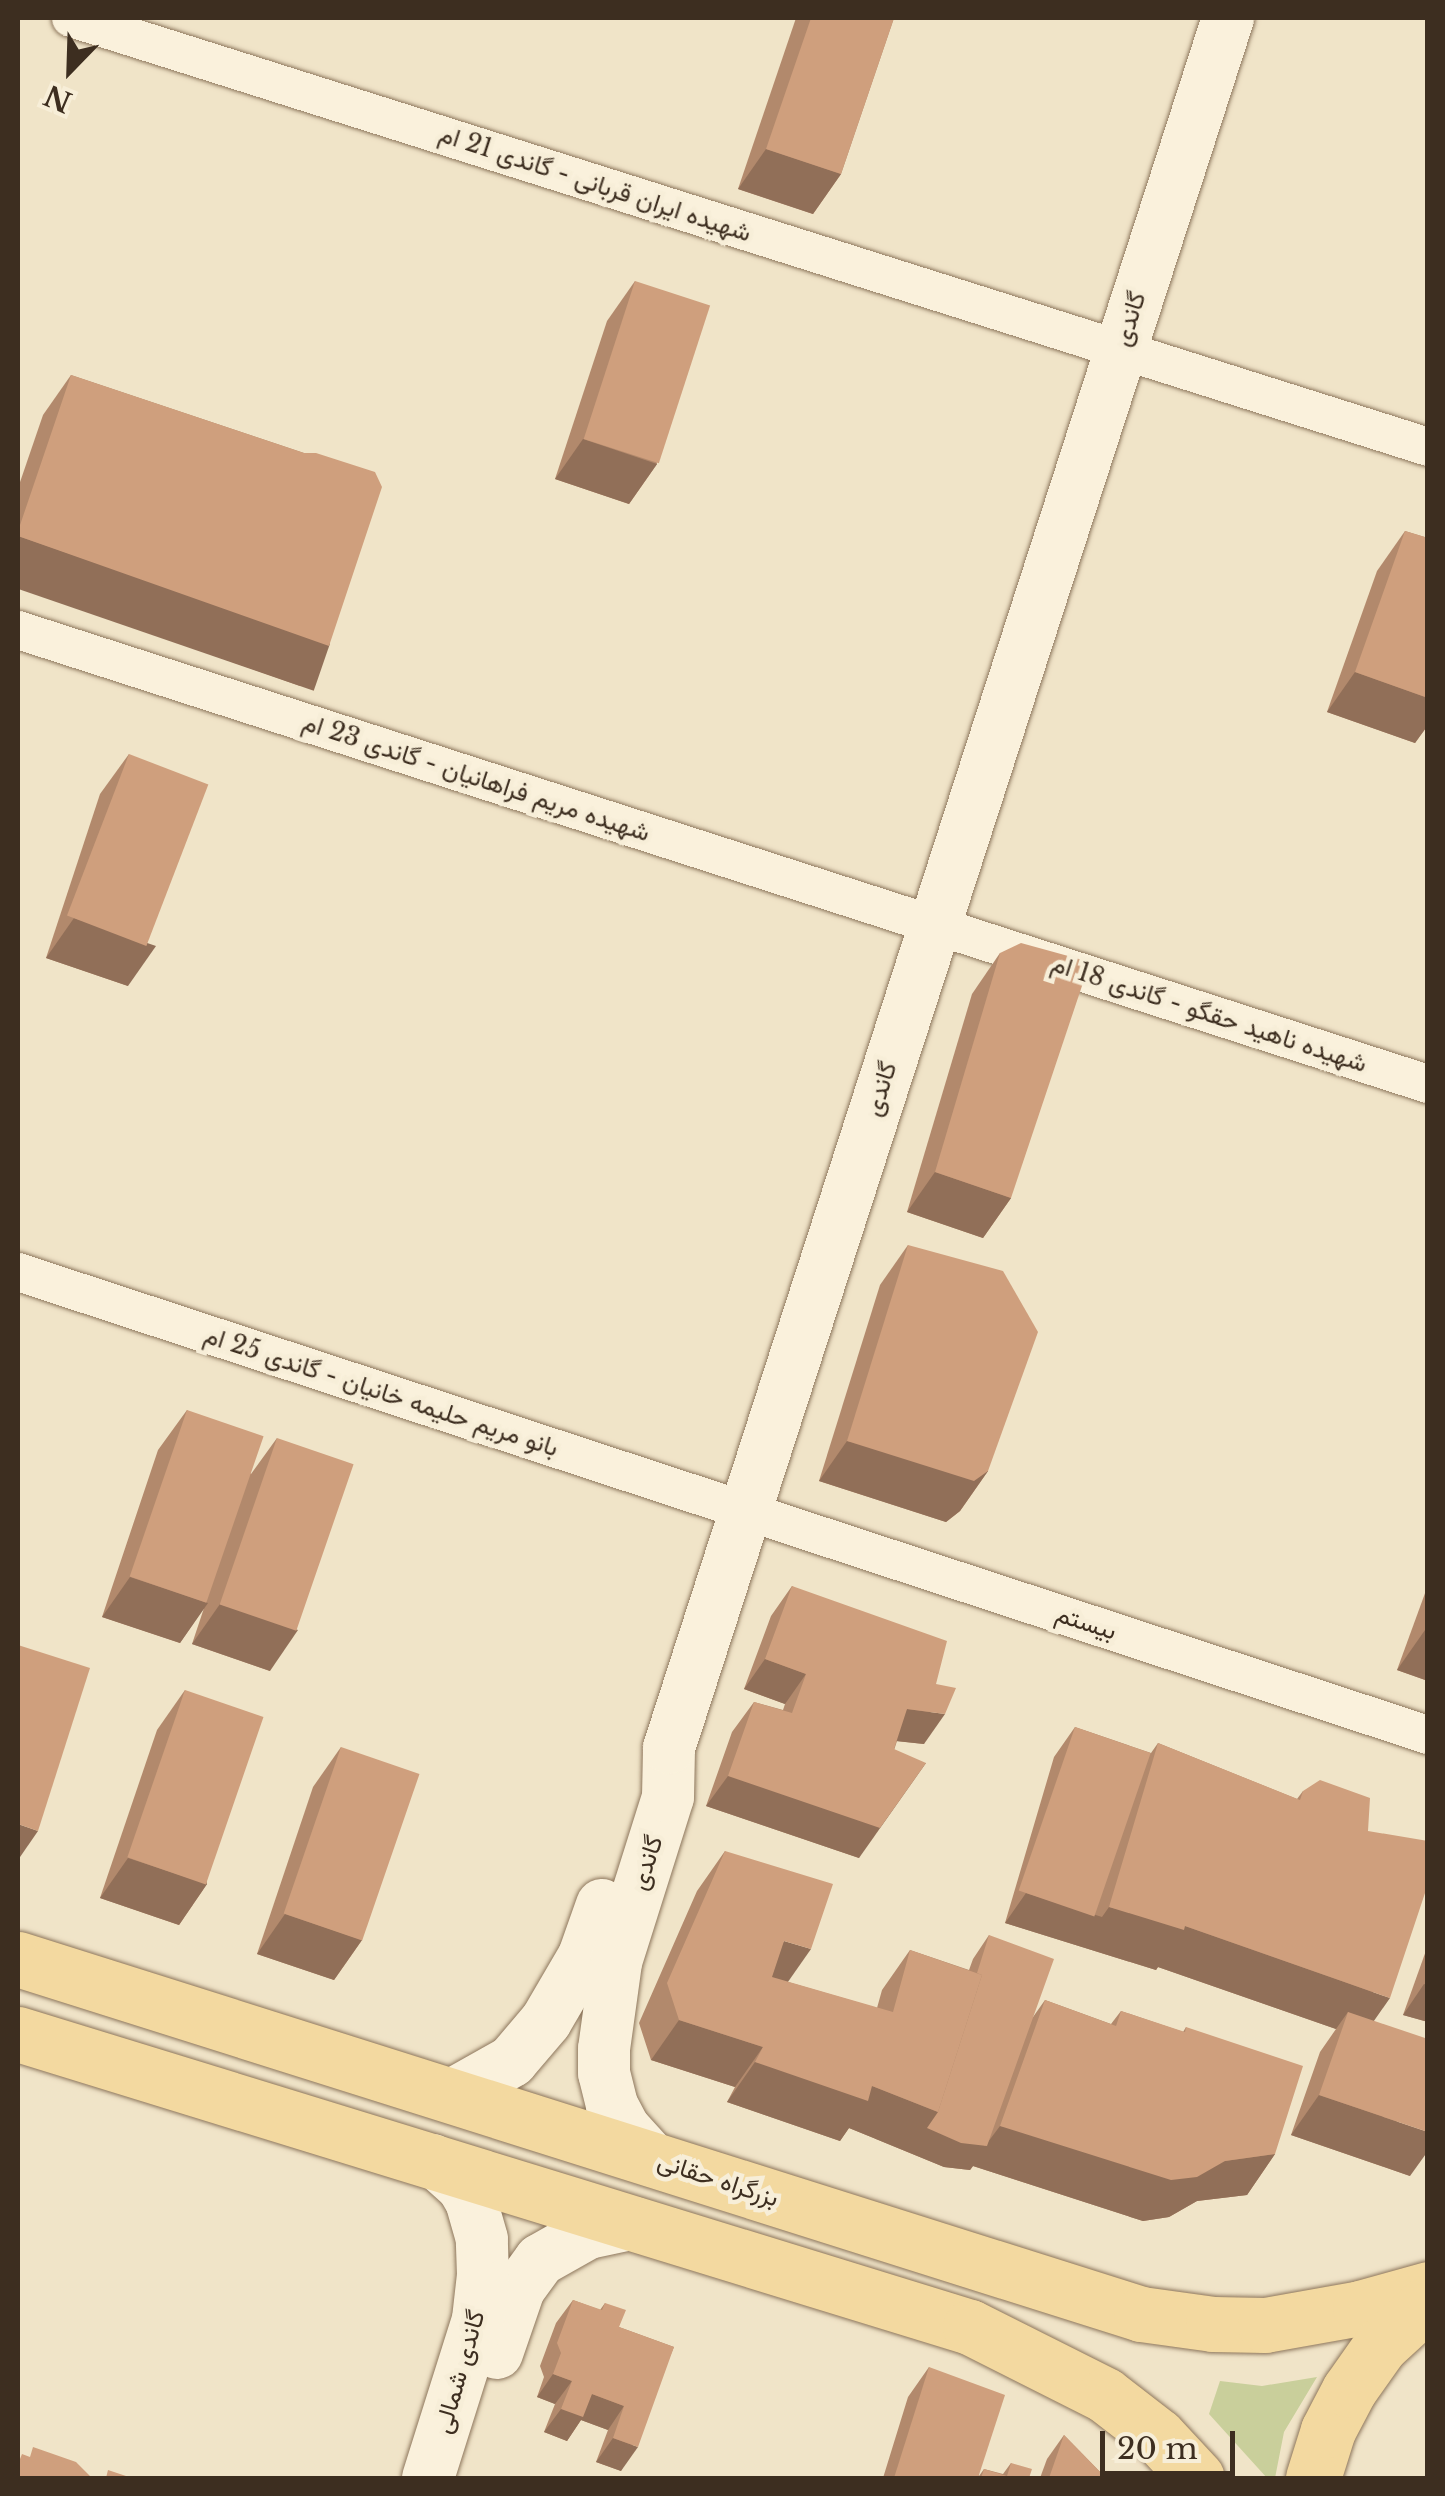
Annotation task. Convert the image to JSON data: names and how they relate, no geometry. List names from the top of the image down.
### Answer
{
  "streets": {
    "main road": ["گاندی", "بزرگراه حقانی", "گاندی شمالی"],
    "street": [
      "شهیده ایران قربانی - گاندی 21 ام",
      "شهیده مریم فراهانیان - گاندی 23 ام",
      "شهیده ناهید حقگو - گاندی 18 ام",
      "بانو مریم حلیمه خانیان - گاندی 25 ام",
      "بیستم"
    ]
  },
  "crossings": [
    ["شهیده ایران قربانی - گاندی 21 ام", "گاندی"],
    ["گاندی", "شهیده مریم فراهانیان - گاندی 23 ام"],
    ["گاندی", "شهیده ناهید حقگو - گاندی 18 ام"],
    ["گاندی", "بانو مریم حلیمه خانیان - گاندی 25 ام"],
    ["گاندی", "بیستم"],
    ["گاندی", "بزرگراه حقانی"],
    ["شهیده مریم فراهانیان - گاندی 23 ام", "شهیده ناهید حقگو - گاندی 18 ام"],
    ["بانو مریم حلیمه خانیان - گاندی 25 ام", "بیستم"]
  ],
  "scale_bar": "20 m",
  "north": "bottom left"
}
